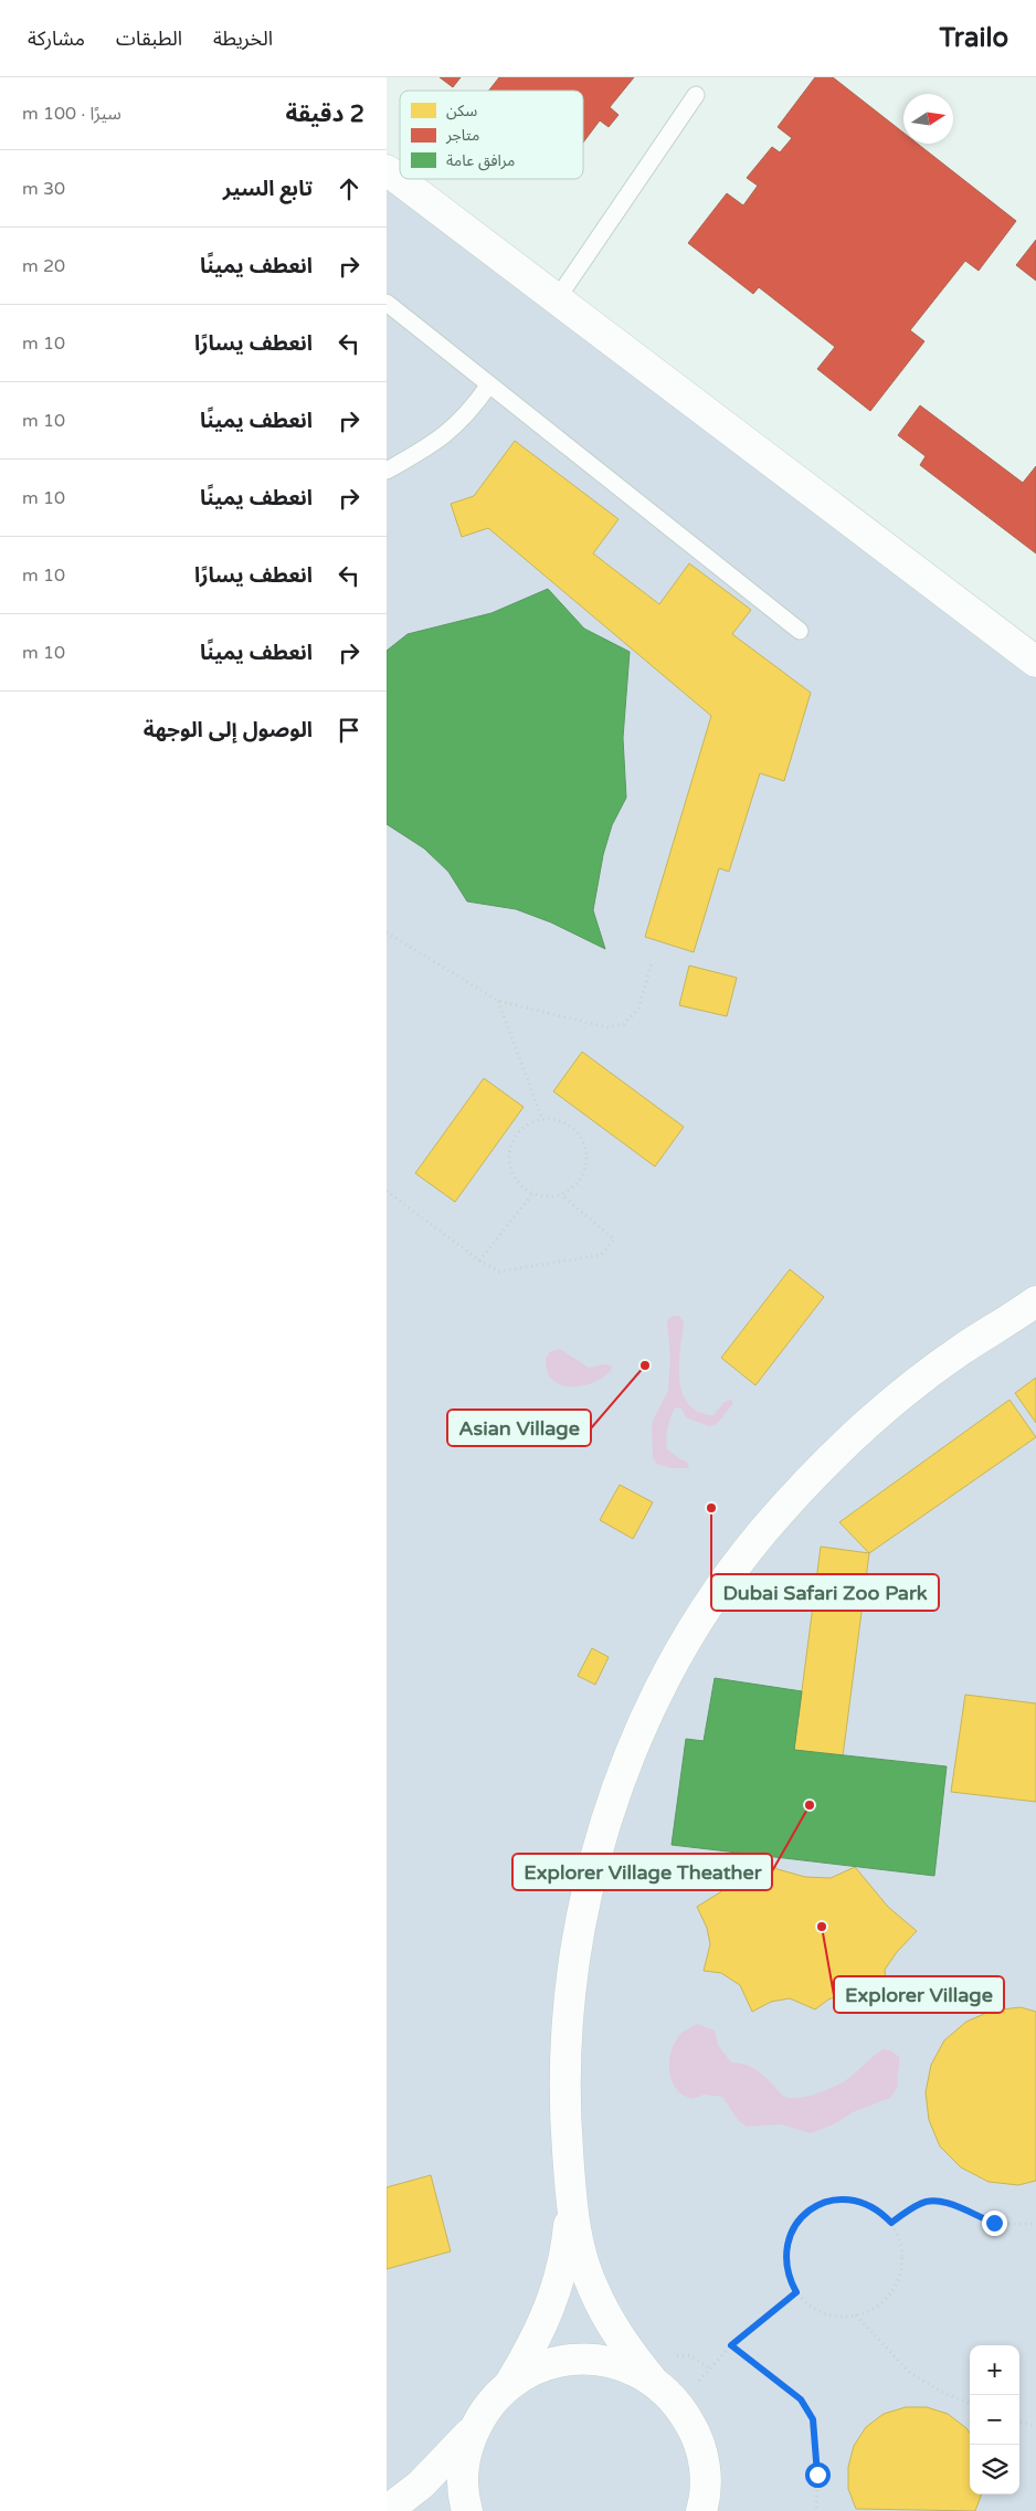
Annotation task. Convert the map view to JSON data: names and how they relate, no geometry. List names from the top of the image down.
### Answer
{
  "places": [
    "Asian Village",
    "Dubai Safari Zoo Park",
    "Explorer Village Theather",
    "Explorer Village"
  ],
  "legend": ["سكن", "متاجر", "مرافق عامة"],
  "north": "right",
  "page": {
    "header": "Trailo",
    "nav": ["الخريطة", "الطبقات", "مشاركة"],
    "heading": ["2 دقيقة", "سيرًا · 100 m"],
    "list": [
      ["تابع السير", "30 m"],
      ["انعطف يمينًا", "20 m"],
      ["انعطف يسارًا", "10 m"],
      ["انعطف يمينًا", "10 m"],
      ["انعطف يمينًا", "10 m"],
      ["انعطف يسارًا", "10 m"],
      ["انعطف يمينًا", "10 m"],
      "الوصول إلى الوجهة"
    ],
    "map_buttons": ["+", "−"]
  }
}
